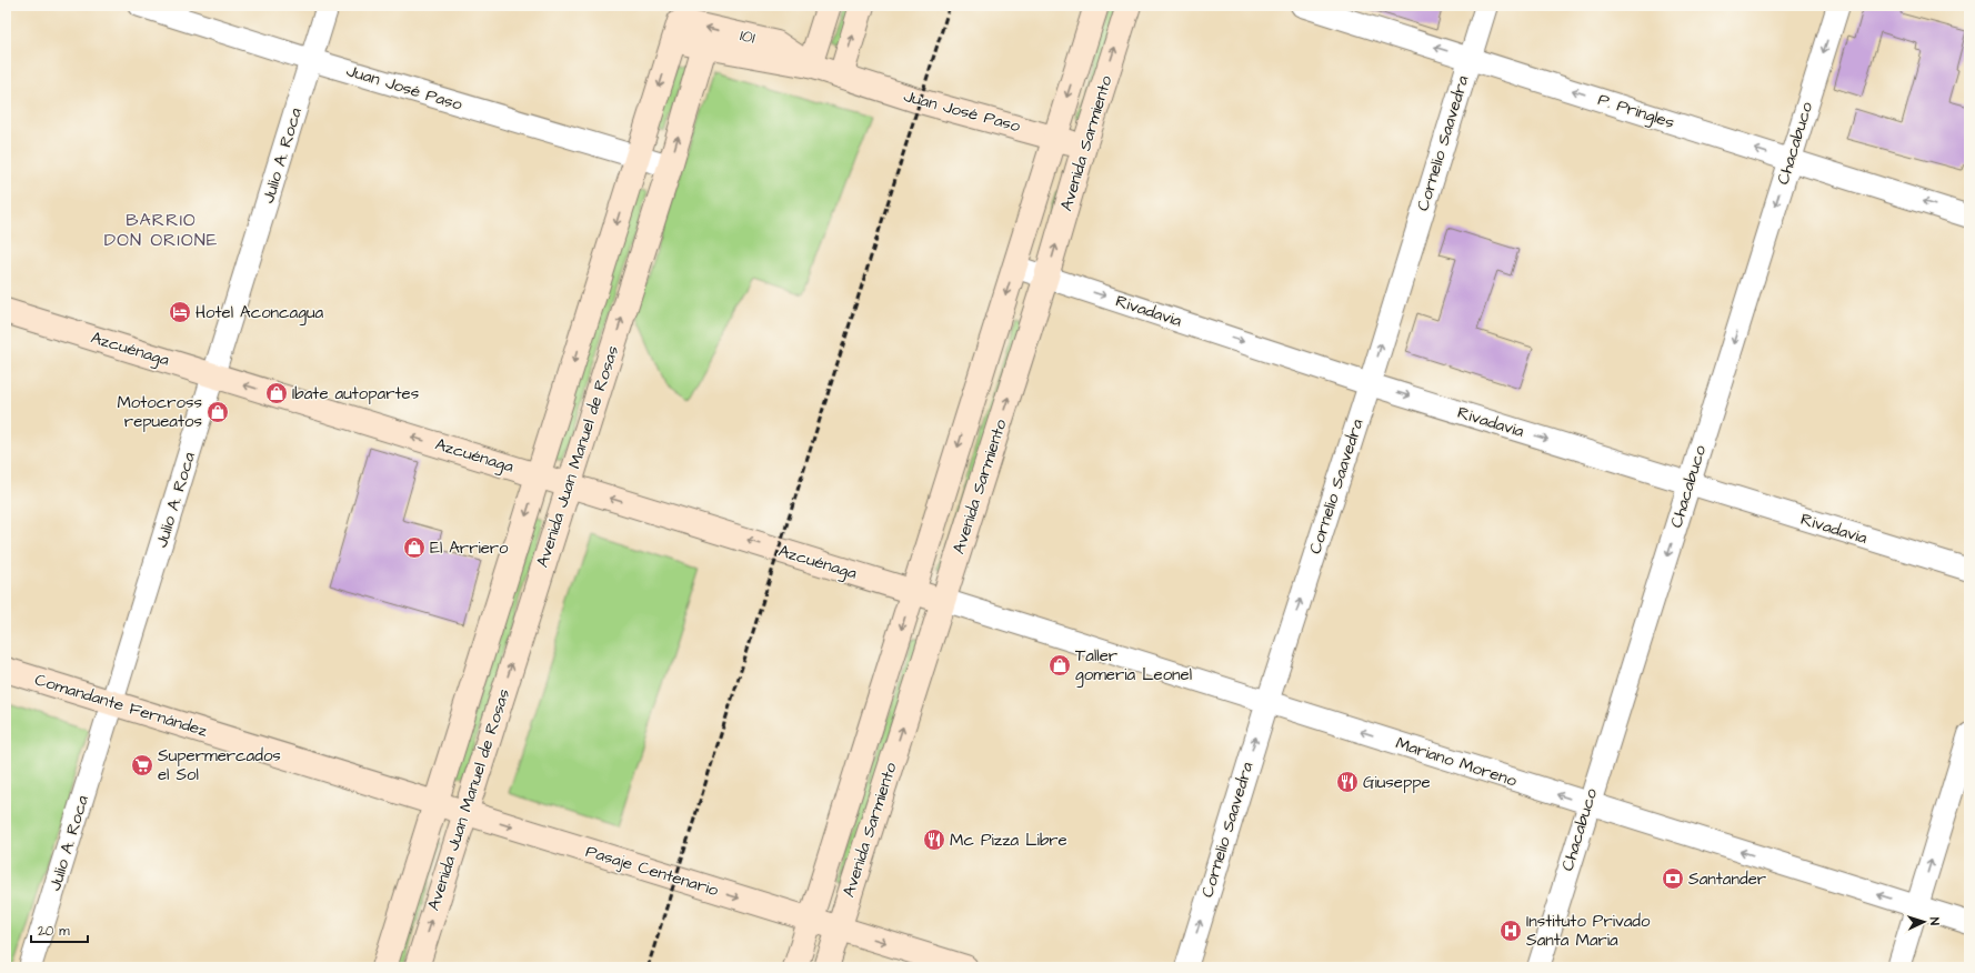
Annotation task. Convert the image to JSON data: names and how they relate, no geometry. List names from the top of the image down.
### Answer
{
  "streets": {
    "main road": [
      "101",
      "Juan José Paso",
      "Avenida Sarmiento",
      "Azcuénaga",
      "Avenida Juan Manuel de Rosas",
      "Comandante Fernández",
      "Pasaje Centenario"
    ],
    "street": [
      "P. Pringles",
      "Cornelio Saavedra",
      "Chacabuco",
      "Julio A. Roca",
      "Rivadavia",
      "Mariano Moreno"
    ]
  },
  "crossings": [
    ["101", "Avenida Juan Manuel de Rosas"],
    ["Juan José Paso", "Avenida Sarmiento"],
    ["Juan José Paso", "Julio A. Roca"],
    ["Juan José Paso", "Avenida Juan Manuel de Rosas"],
    ["P. Pringles", "Cornelio Saavedra"],
    ["P. Pringles", "Chacabuco"],
    ["Avenida Sarmiento", "Rivadavia"],
    ["Avenida Sarmiento", "Azcuénaga"],
    ["Avenida Sarmiento", "Mariano Moreno"],
    ["Avenida Sarmiento", "Pasaje Centenario"],
    ["Cornelio Saavedra", "Rivadavia"],
    ["Cornelio Saavedra", "Mariano Moreno"],
    ["Chacabuco", "Rivadavia"],
    ["Chacabuco", "Mariano Moreno"],
    ["Julio A. Roca", "Azcuénaga"],
    ["Julio A. Roca", "Comandante Fernández"],
    ["Azcuénaga", "Avenida Juan Manuel de Rosas"],
    ["Azcuénaga", "Mariano Moreno"],
    ["Avenida Juan Manuel de Rosas", "Comandante Fernández"],
    ["Avenida Juan Manuel de Rosas", "Pasaje Centenario"],
    ["Comandante Fernández", "Pasaje Centenario"]
  ],
  "one_way": [
    "P. Pringles",
    "Cornelio Saavedra",
    "Chacabuco",
    "Rivadavia",
    "Azcuénaga",
    "Mariano Moreno",
    "Pasaje Centenario"
  ],
  "districts": ["BARRIO DON ORIONE"],
  "places": {
    "hotel": ["Hotel Aconcagua"],
    "shop": [
      "Ibate autopartes",
      "Motocross repueatos",
      "El Arriero",
      "Taller gomeria Leonel"
    ],
    "supermarket": ["Supermercados el Sol"],
    "restaurant": ["Giuseppe", "Mc Pizza Libre"],
    "bank": ["Santander"],
    "hospital": ["Instituto Privado Santa Maria"]
  },
  "scale_bar": "20 m",
  "north": "right"
}
